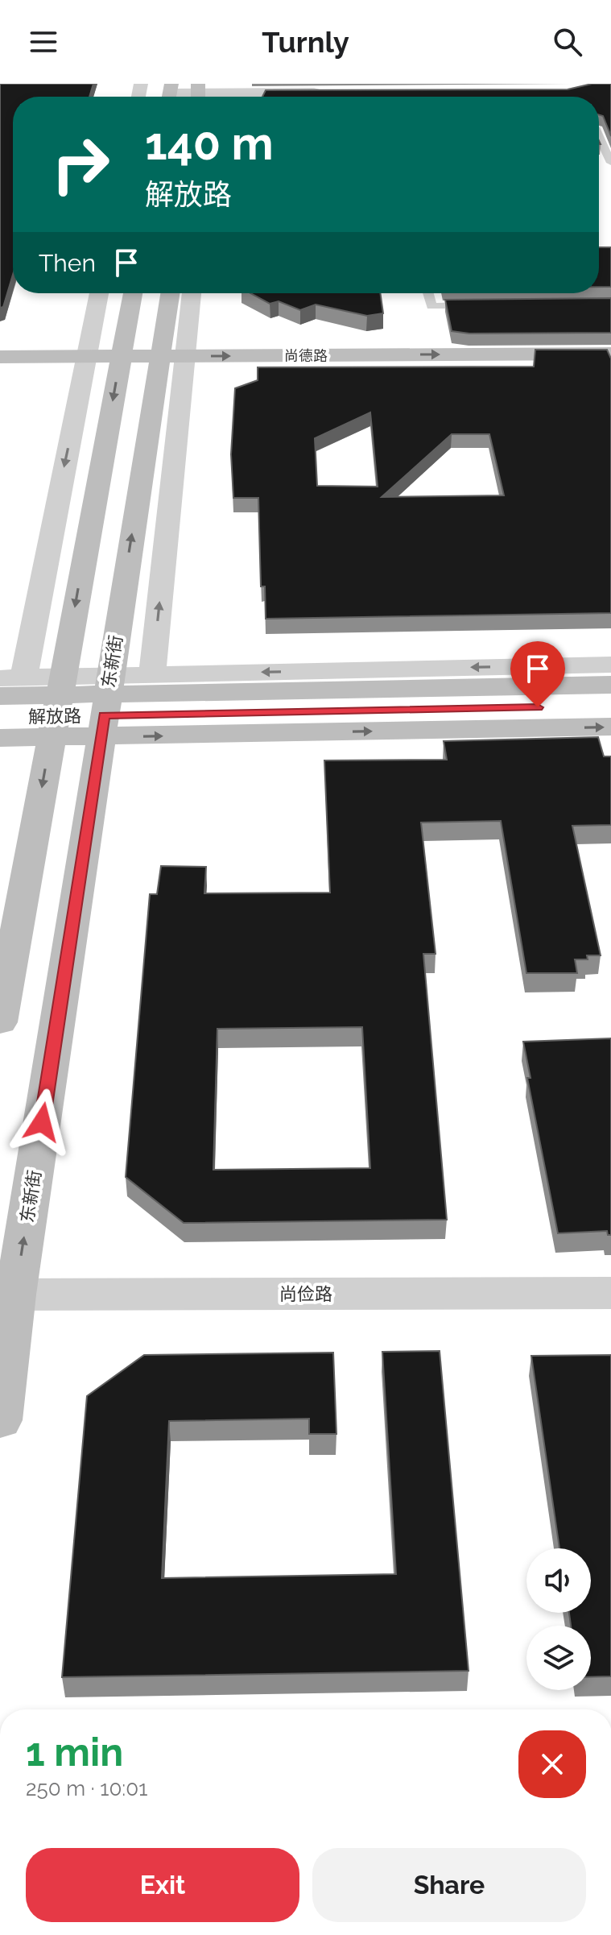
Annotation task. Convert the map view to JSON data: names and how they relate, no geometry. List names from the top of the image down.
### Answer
{
  "streets": {
    "main road": ["尚德路", "东新街", "解放路"],
    "street": ["尚俭路"]
  },
  "crossings": [
    ["尚德路", "东新街"],
    ["东新街", "解放路"],
    ["东新街", "尚俭路"]
  ],
  "one_way": ["尚德路"],
  "page": {
    "header": "Turnly",
    "turn": ["140 m", "解放路"],
    "then": "Then",
    "heading": ["1 min", "250 m · 10:01"],
    "buttons": ["Exit", "Share"]
  }
}
